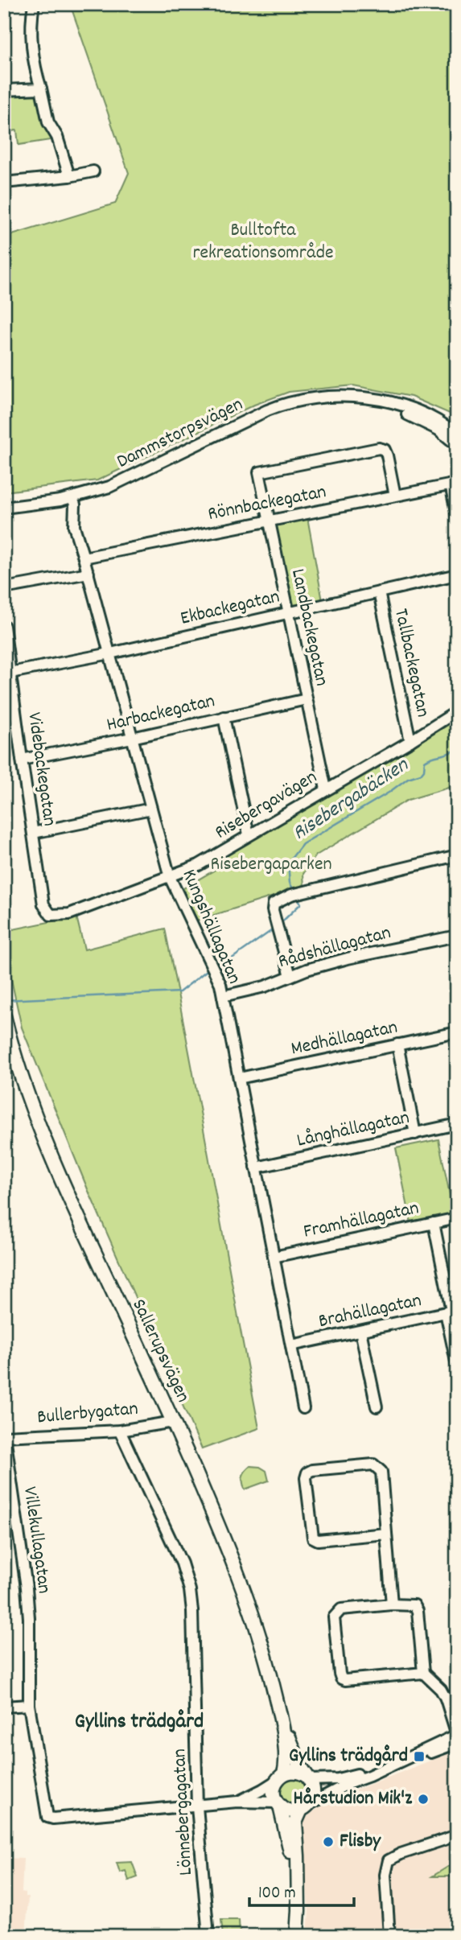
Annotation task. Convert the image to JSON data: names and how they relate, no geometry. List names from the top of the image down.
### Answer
{
  "streets": {
    "main road": ["Sallerupsvägen"],
    "street": [
      "Dammstorpsvägen",
      "Rönnbackegatan",
      "Ekbackegatan",
      "Landbackegatan",
      "Tallbackegatan",
      "Harbackegatan",
      "Videbackegatan",
      "Risebergavägen",
      "Kungshällagatan",
      "Rådshällagatan",
      "Medhällagatan",
      "Långhällagatan",
      "Framhällagatan",
      "Brahällagatan",
      "Bullerbygatan",
      "Villekullagatan",
      "Lönnebergagatan"
    ]
  },
  "crossings": [
    ["Dammstorpsvägen", "Kungshällagatan"],
    ["Rönnbackegatan", "Landbackegatan"],
    ["Rönnbackegatan", "Kungshällagatan"],
    ["Ekbackegatan", "Landbackegatan"],
    ["Ekbackegatan", "Tallbackegatan"],
    ["Ekbackegatan", "Videbackegatan"],
    ["Ekbackegatan", "Kungshällagatan"],
    ["Landbackegatan", "Harbackegatan"],
    ["Landbackegatan", "Risebergavägen"],
    ["Tallbackegatan", "Risebergavägen"],
    ["Harbackegatan", "Videbackegatan"],
    ["Harbackegatan", "Kungshällagatan"],
    ["Videbackegatan", "Risebergavägen"],
    ["Risebergavägen", "Kungshällagatan"],
    ["Kungshällagatan", "Rådshällagatan"],
    ["Kungshällagatan", "Medhällagatan"],
    ["Kungshällagatan", "Långhällagatan"],
    ["Kungshällagatan", "Framhällagatan"],
    ["Kungshällagatan", "Brahällagatan"],
    ["Sallerupsvägen", "Bullerbygatan"],
    ["Bullerbygatan", "Villekullagatan"],
    ["Bullerbygatan", "Lönnebergagatan"],
    ["Villekullagatan", "Lönnebergagatan"]
  ],
  "districts": ["Gyllins trädgård"],
  "water": ["Risebergabäcken"],
  "parks": ["Bulltofta rekreationsområde", "Risebergaparken"],
  "places": {
    "transit": ["Gyllins trädgård"],
    "other": ["Hårstudion Mik'z", "Flisby"]
  },
  "scale_bar": "100 m"
}
